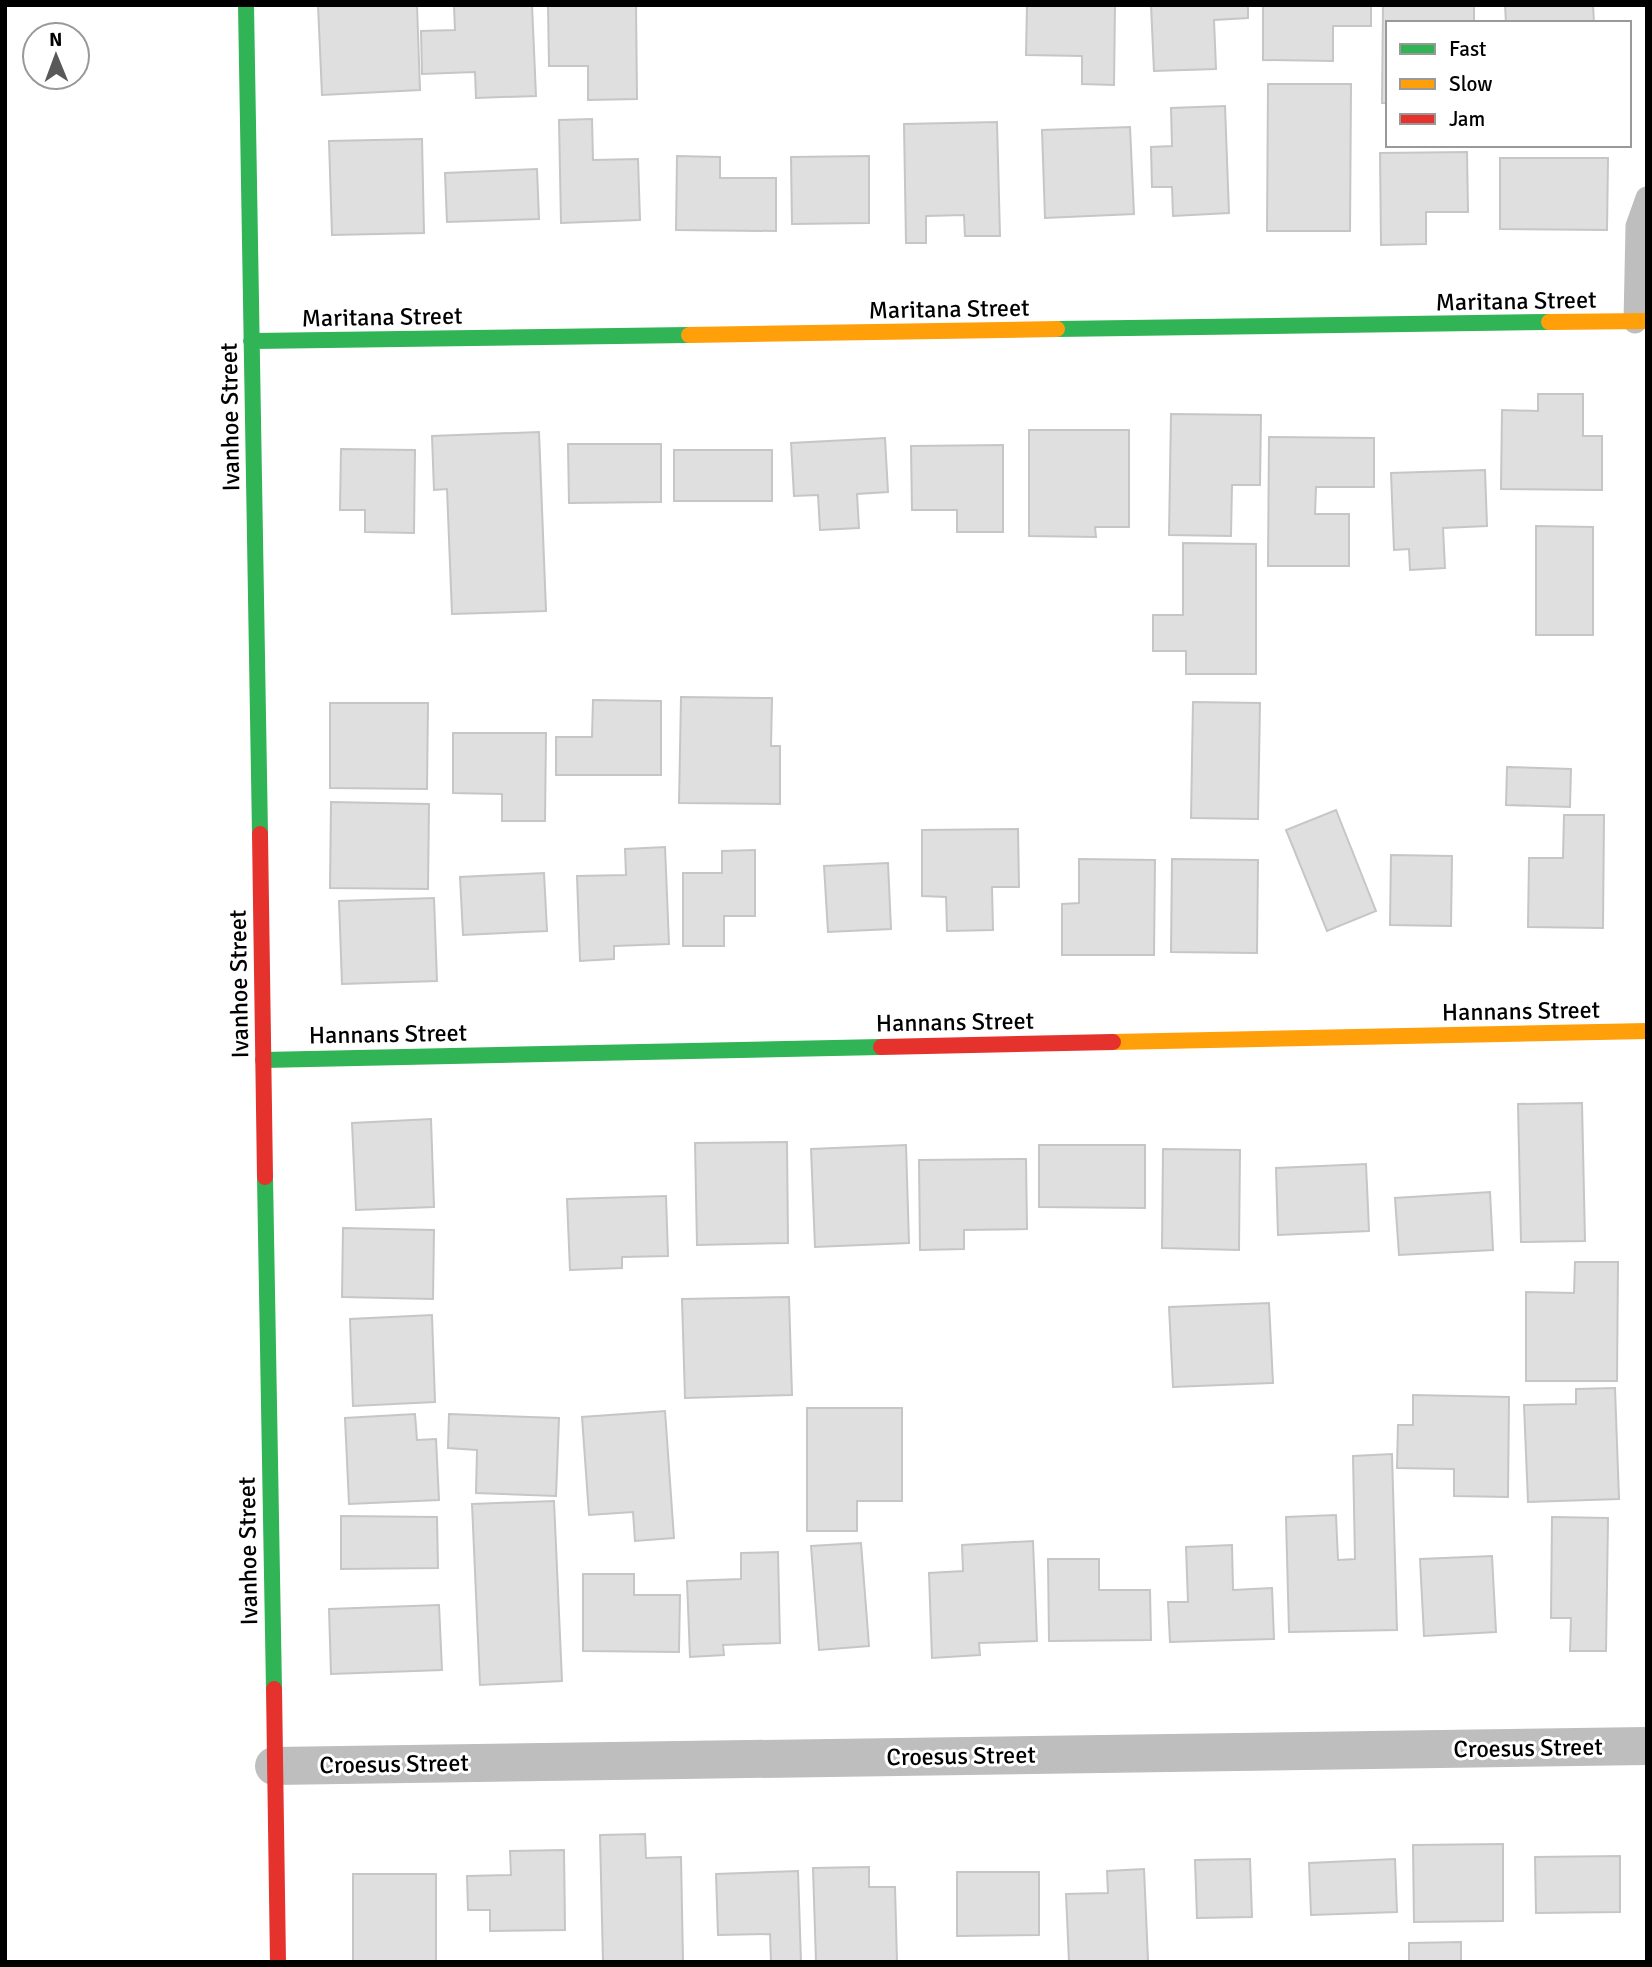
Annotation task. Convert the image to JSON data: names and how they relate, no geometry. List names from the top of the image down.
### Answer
{
  "streets": {
    "street": [
      "Maritana Street",
      "Ivanhoe Street",
      "Hannans Street",
      "Croesus Street"
    ]
  },
  "crossings": [
    ["Maritana Street", "Ivanhoe Street"],
    ["Ivanhoe Street", "Hannans Street"],
    ["Ivanhoe Street", "Croesus Street"]
  ],
  "legend": ["Fast", "Slow", "Jam"],
  "north": "top"
}
